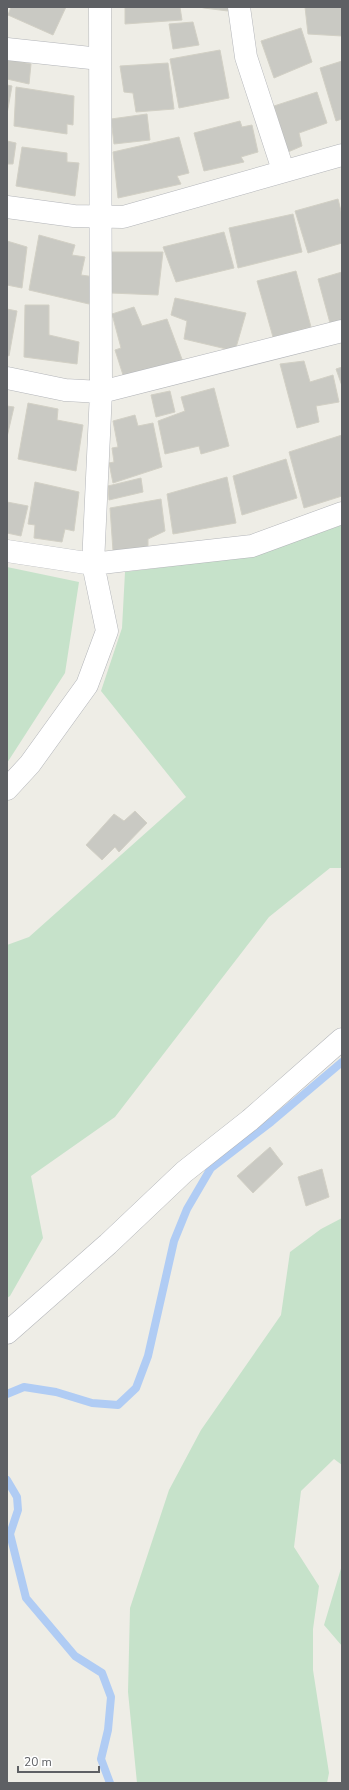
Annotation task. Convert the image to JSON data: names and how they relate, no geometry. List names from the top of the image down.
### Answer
{
  "scale_bar": "20 m"
}
